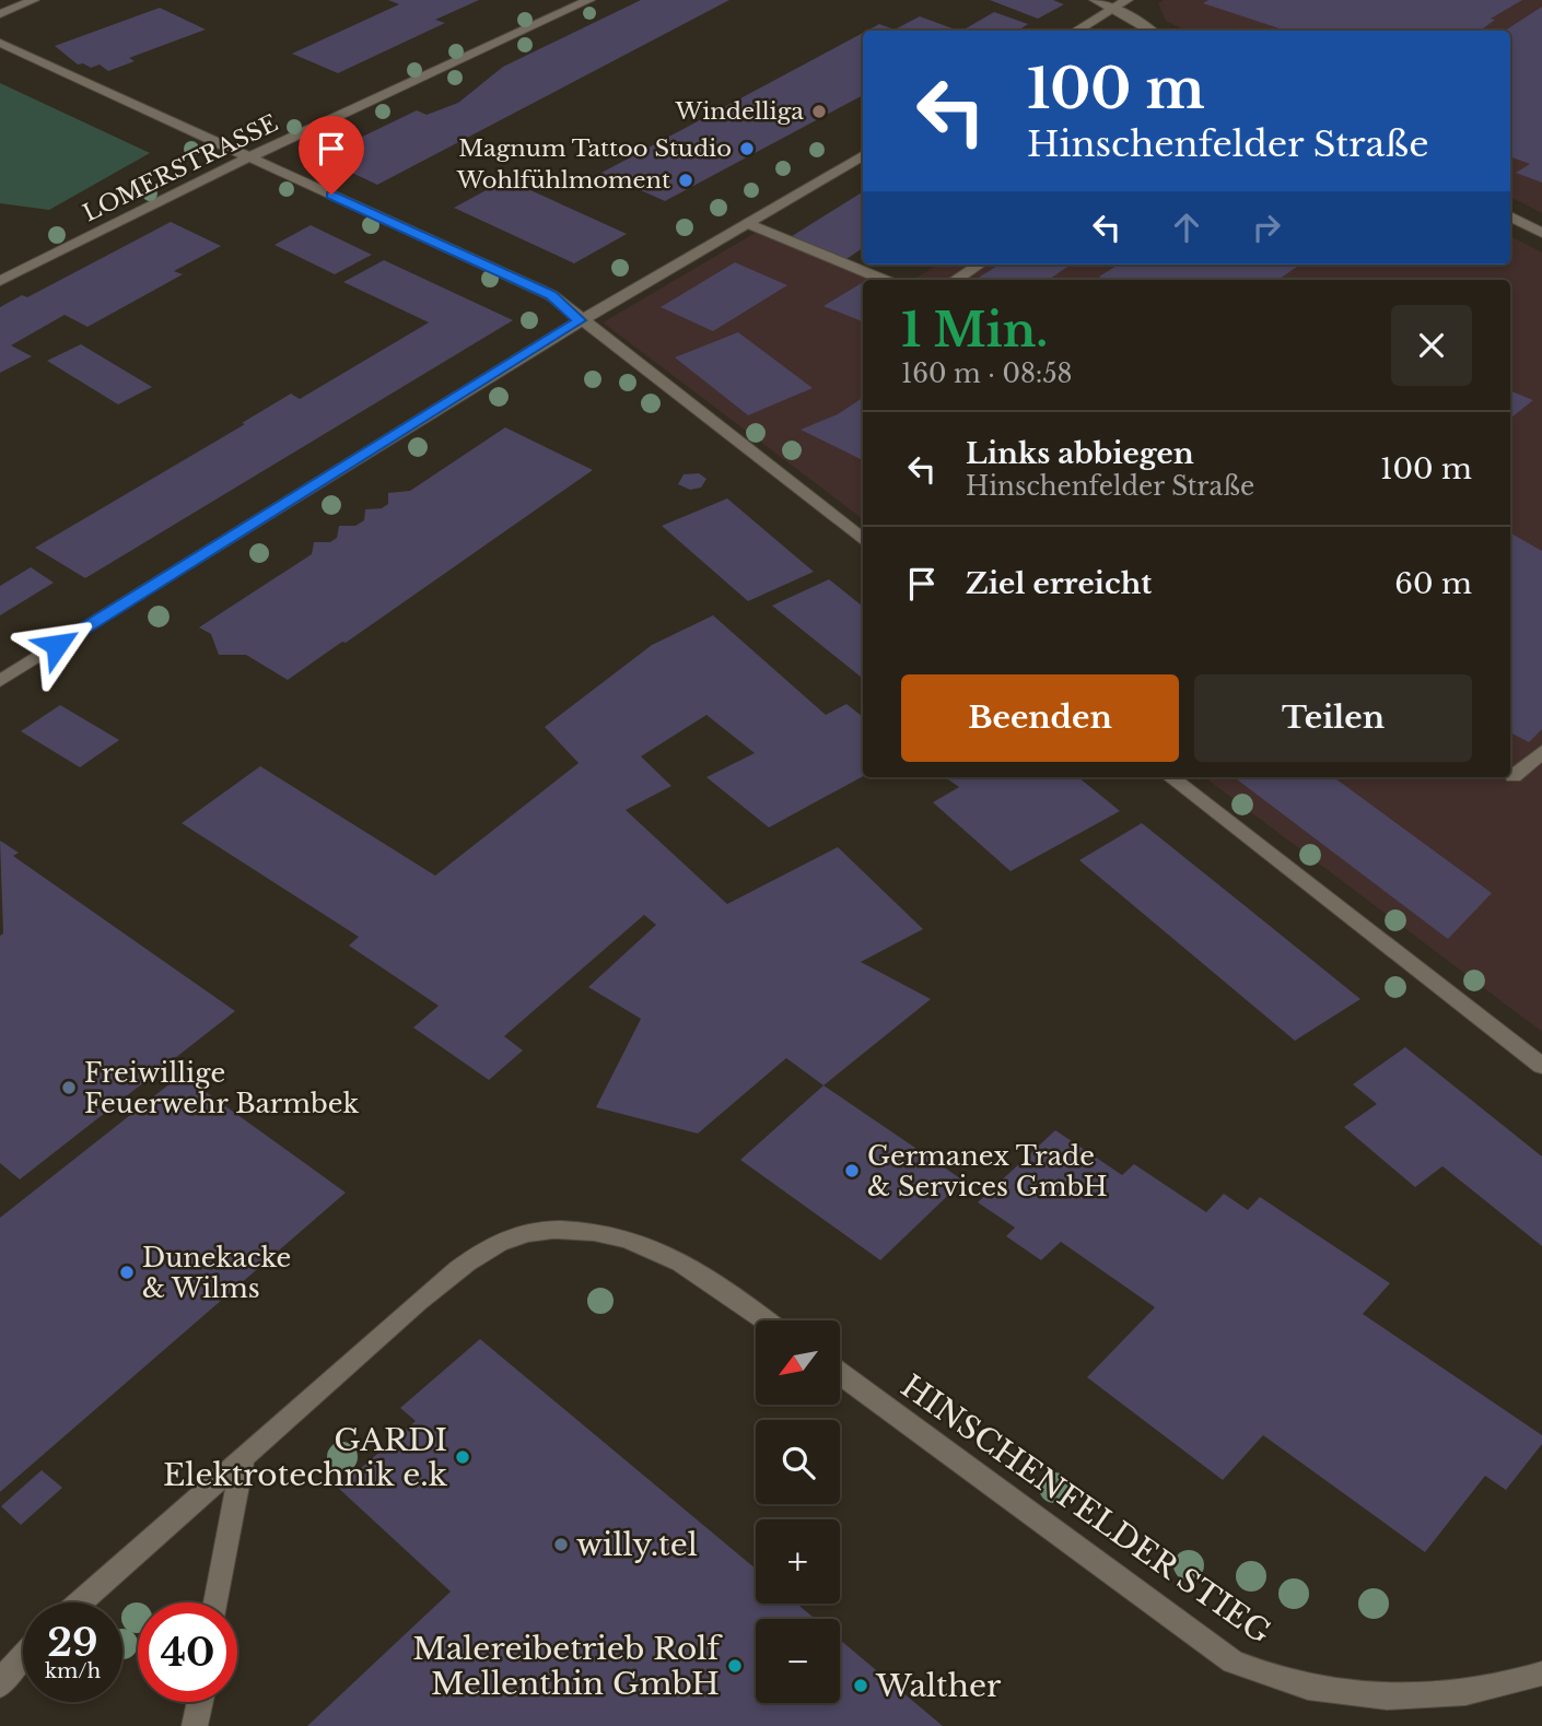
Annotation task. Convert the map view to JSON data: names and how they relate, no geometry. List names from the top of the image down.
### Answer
{
  "streets": {
    "street": ["LOMERSTRASSE", "HINSCHENFELDER STIEG"]
  },
  "places": [
    "Windelliga",
    "Magnum Tattoo Studio",
    "Wohlfühlmoment",
    "Freiwillige Feuerwehr Barmbek",
    "Germanex Trade & Services GmbH",
    "Dunekacke & Wilms",
    "GARDI Elektrotechnik e.k",
    "willy.tel",
    "Malereibetrieb Rolf Mellenthin GmbH",
    "Walther"
  ],
  "north": "bottom left",
  "page": {
    "turn": ["100 m", "Hinschenfelder Straße"],
    "heading": ["1 Min.", "160 m · 08:58"],
    "list": [
      {
        "name": "Links abbiegen",
        "note": "Hinschenfelder Straße",
        "value": "100 m"
      },
      {
        "name": "Ziel erreicht",
        "value": "60 m"
      }
    ],
    "buttons": ["Beenden", "Teilen"],
    "map_buttons": ["+", "−"],
    "speed": "29 km/h",
    "limit": "40"
  }
}
